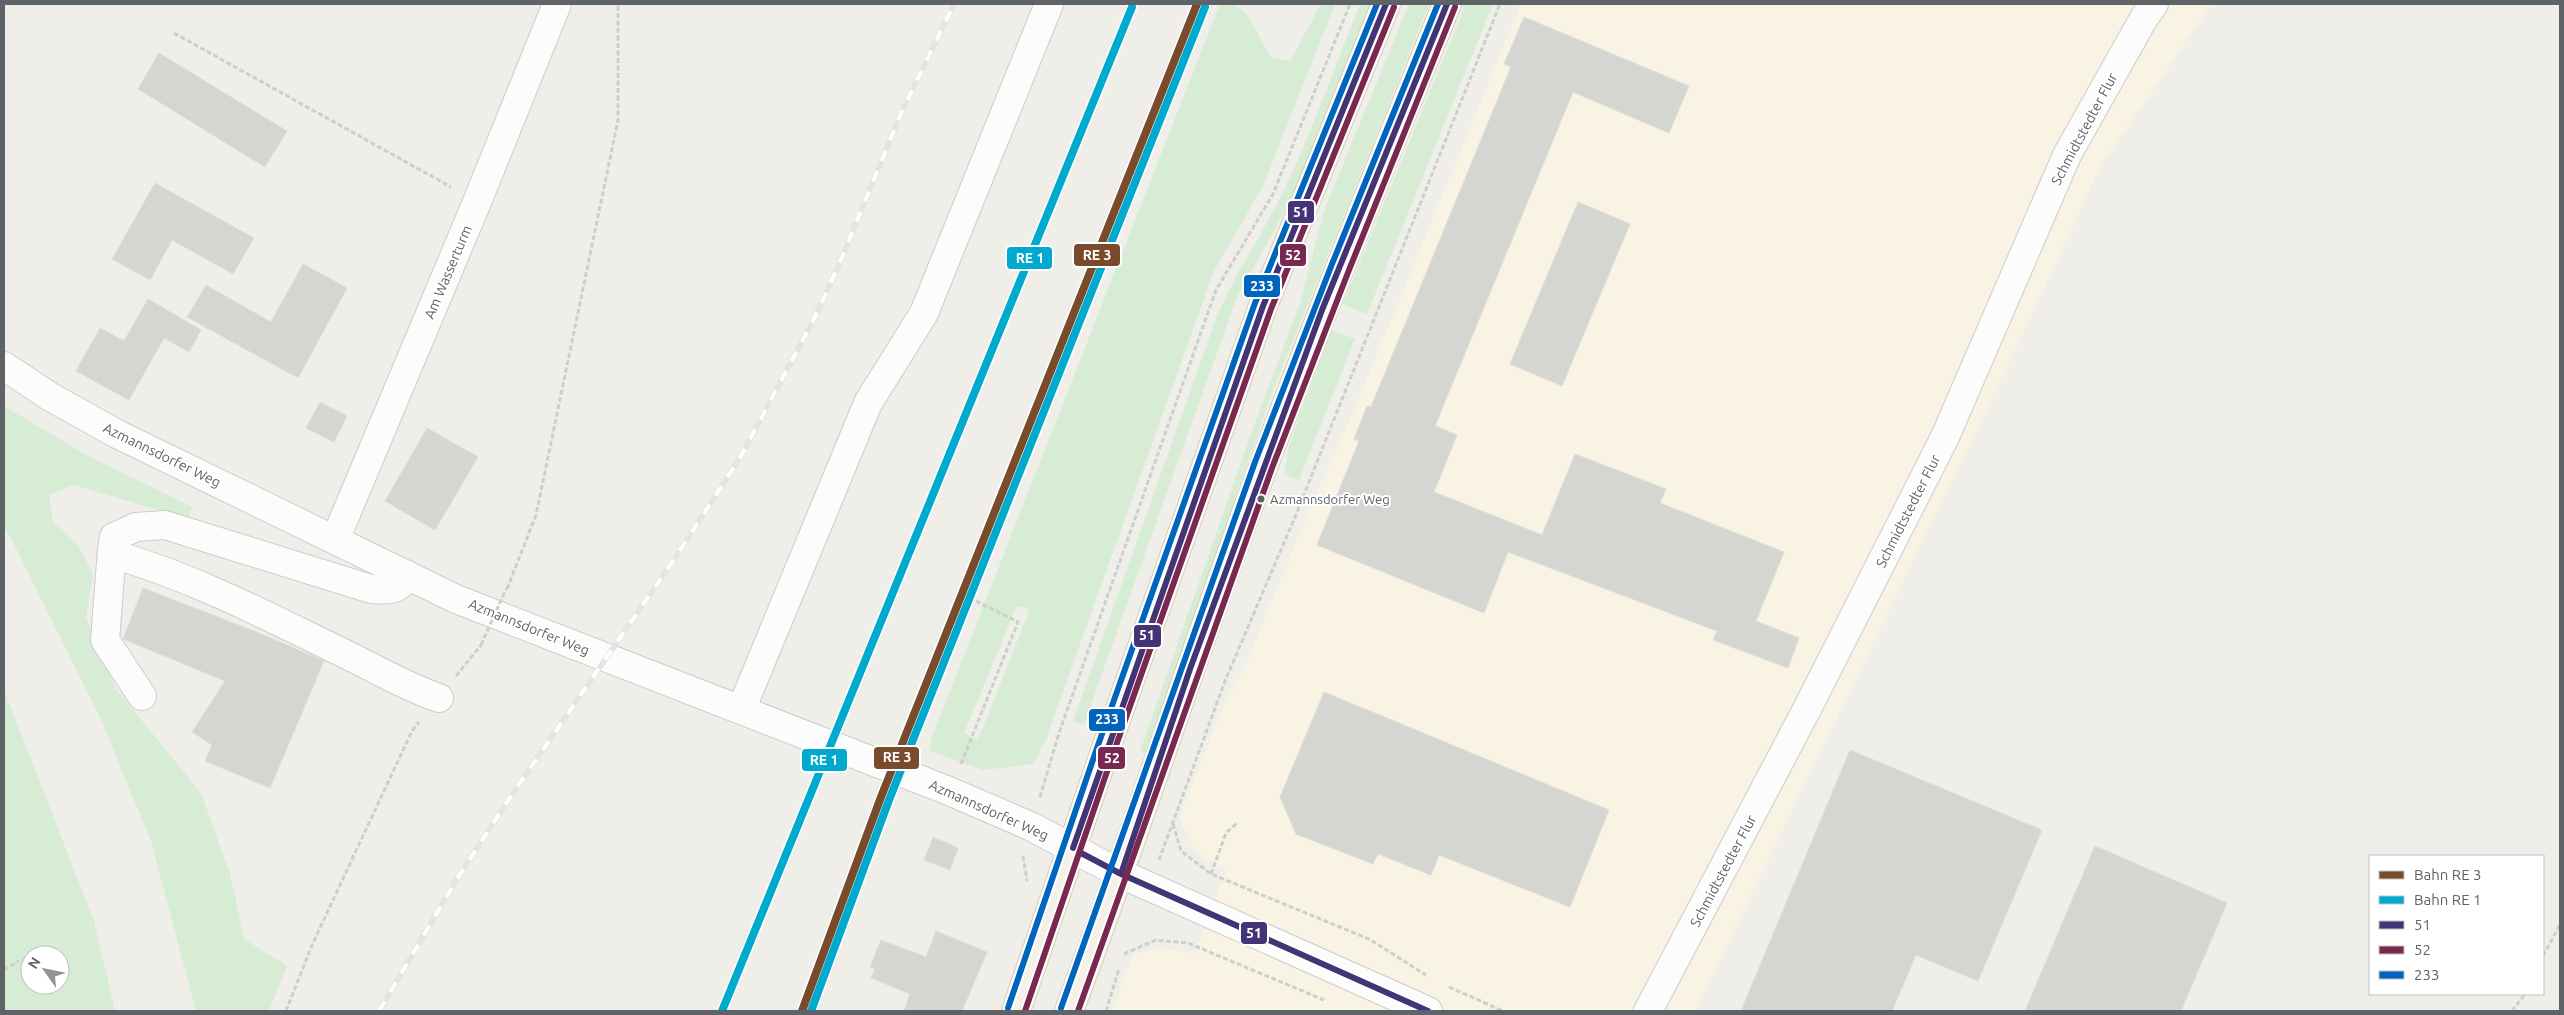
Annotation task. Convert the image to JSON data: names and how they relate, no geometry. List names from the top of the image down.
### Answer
{
  "streets": {
    "street": ["Schmidtstedter Flur", "Am Wasserturm", "Azmannsdorfer Weg"]
  },
  "crossings": [
    ["Am Wasserturm", "Azmannsdorfer Weg"]
  ],
  "places": ["Azmannsdorfer Weg"],
  "lines": ["transit line 51", "transit line 233", "transit line 52"],
  "legend": [
    "Bahn RE 3",
    "Bahn RE 1",
    "51",
    "52",
    "233"
  ],
  "north": "top left"
}
